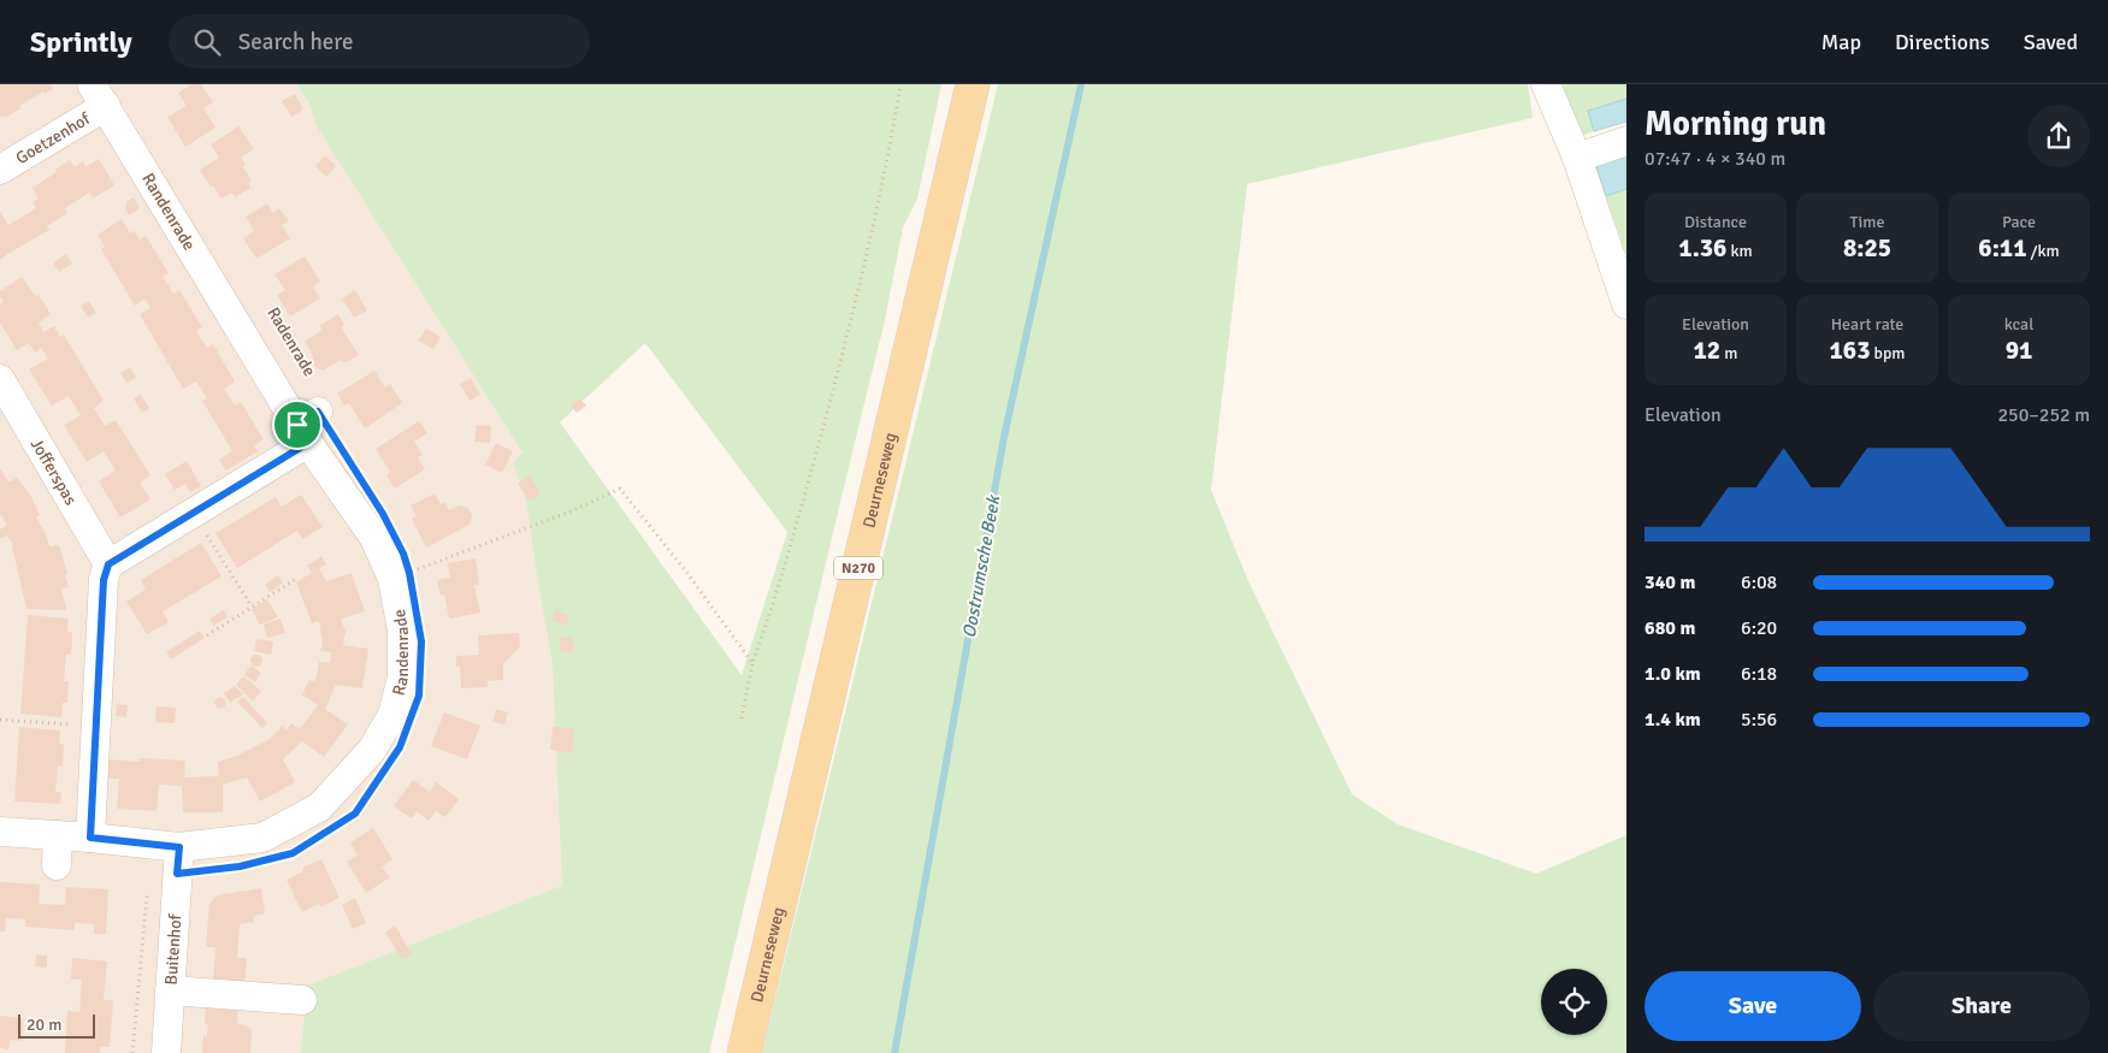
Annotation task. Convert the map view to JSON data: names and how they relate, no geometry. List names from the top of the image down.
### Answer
{
  "streets": {
    "main road": ["Deurneseweg", "N270"],
    "street": [
      "Goetzenhof",
      "Randenrade",
      "Jofferspas",
      "Buitenhof"
    ]
  },
  "crossings": [
    ["Goetzenhof", "Randenrade"],
    ["Randenrade", "Buitenhof"]
  ],
  "water": ["Oostrumsche Beek"],
  "scale_bar": "20 m",
  "page": {
    "header": "Sprintly",
    "search": "Search here",
    "nav": ["Map", "Directions", "Saved"],
    "heading": ["Morning run", "07:47 · 4 × 340 m"],
    "stats": [
      ["Distance", "1.36 km"],
      ["Time", "8:25"],
      ["Pace", "6:11 /km"],
      ["Elevation", "12 m"],
      ["Heart rate", "163 bpm"],
      ["kcal", "91"]
    ],
    "chart": ["Elevation", "250–252 m"],
    "list": [
      {
        "name": "340 m",
        "note": "6:08"
      },
      {
        "name": "680 m",
        "note": "6:20"
      },
      {
        "name": "1.0 km",
        "note": "6:18"
      },
      {
        "name": "1.4 km",
        "note": "5:56"
      }
    ],
    "buttons": ["Save", "Share"],
    "scale": "20 m"
  }
}
